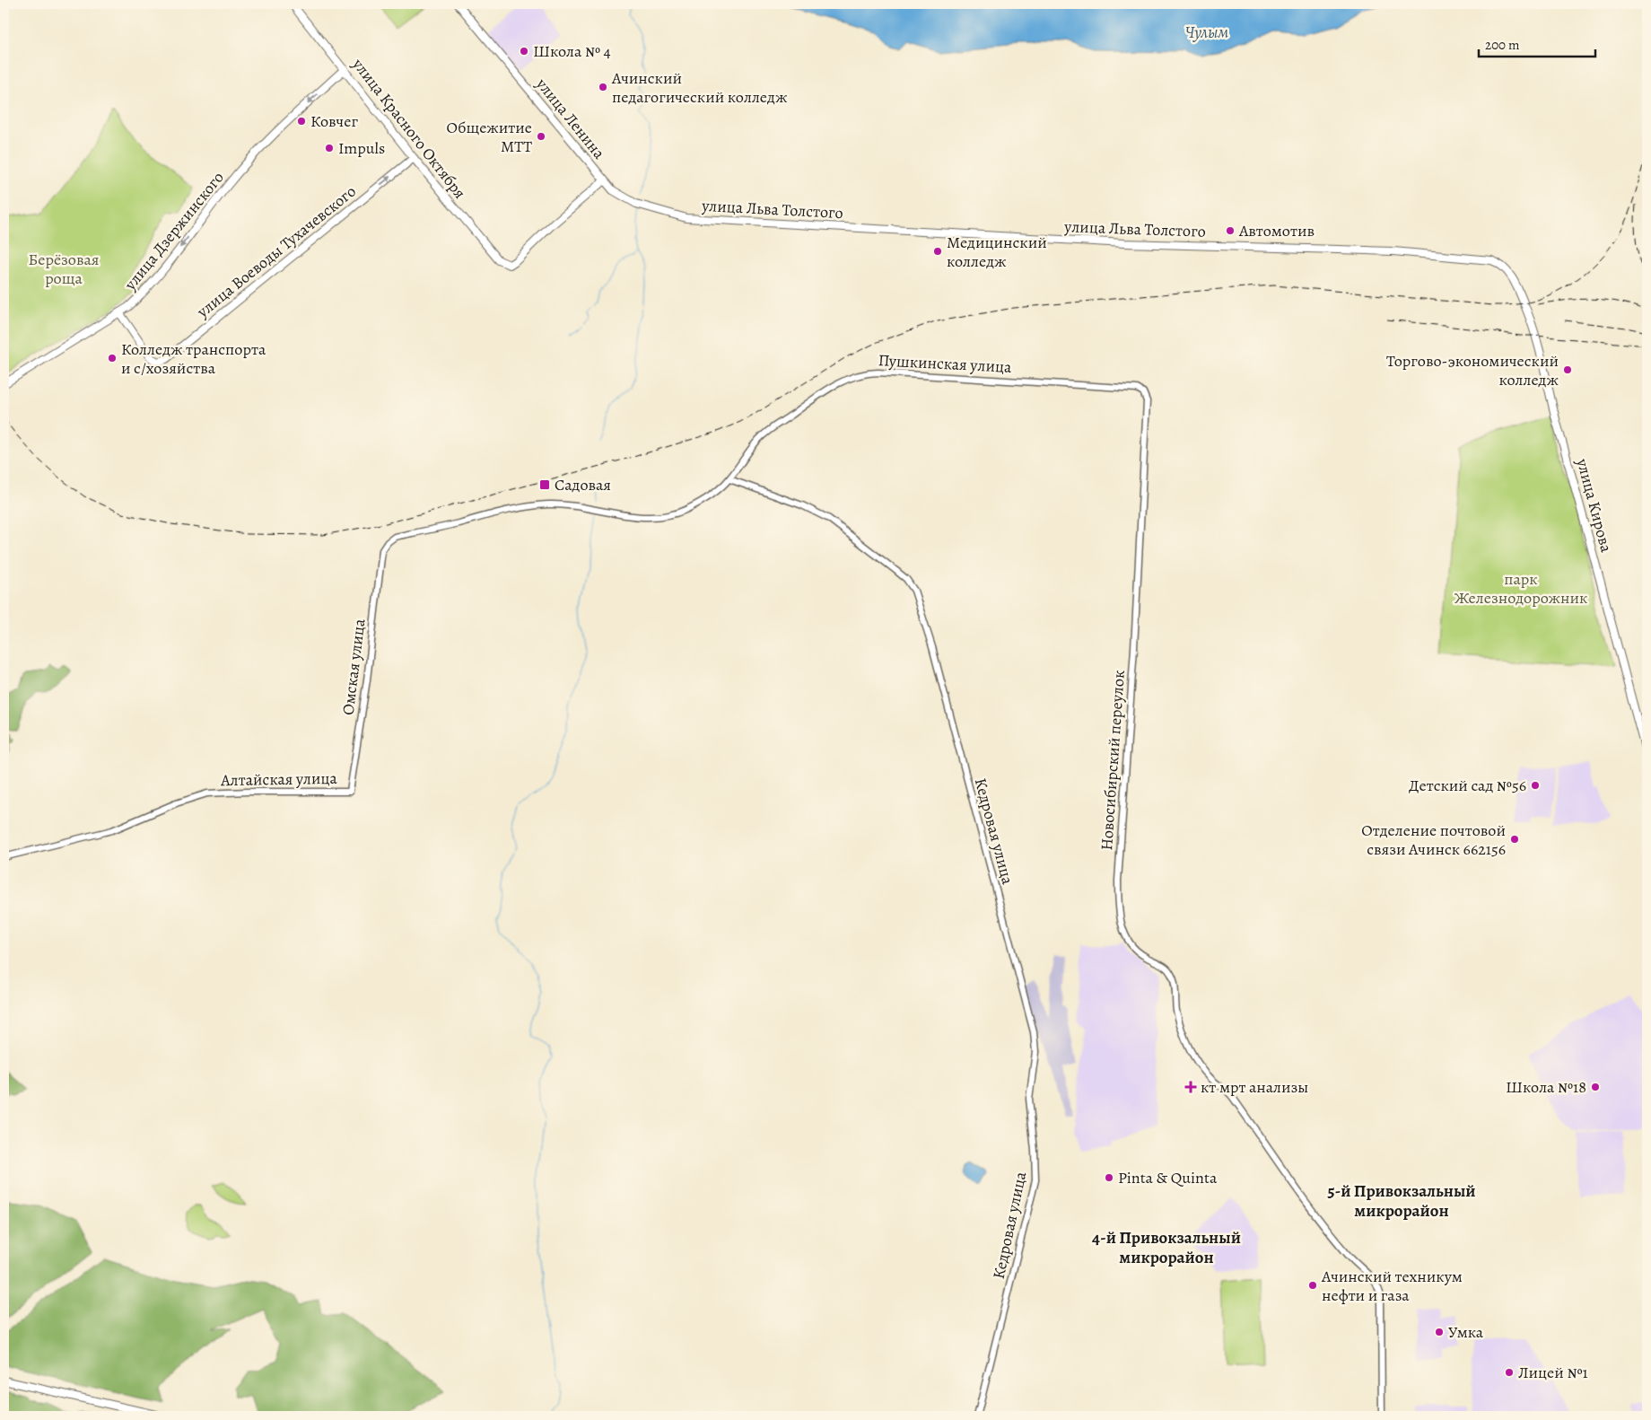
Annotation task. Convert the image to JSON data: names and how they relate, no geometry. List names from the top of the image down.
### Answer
{
  "streets": {
    "main road": [
      "улица Ленина",
      "улица Красного Октября",
      "улица Льва Толстого",
      "улица Дзержинского",
      "улица Воеводы Тухачевского",
      "улица Кирова"
    ],
    "street": [
      "Пушкинская улица",
      "Омская улица",
      "Новосибирский переулок",
      "Алтайская улица",
      "Кедровая улица"
    ]
  },
  "crossings": [
    ["улица Ленина", "улица Красного Октября"],
    ["улица Ленина", "улица Льва Толстого"],
    ["улица Красного Октября", "улица Дзержинского"],
    ["улица Красного Октября", "улица Воеводы Тухачевского"],
    ["улица Льва Толстого", "улица Кирова"],
    ["улица Дзержинского", "улица Воеводы Тухачевского"],
    ["Пушкинская улица", "Омская улица"],
    ["Пушкинская улица", "Новосибирский переулок"],
    ["Пушкинская улица", "Кедровая улица"],
    ["Омская улица", "Алтайская улица"]
  ],
  "one_way": ["улица Дзержинского", "улица Воеводы Тухачевского"],
  "districts": ["5-й Привокзальный микрорайон", "4-й Привокзальный микрорайон"],
  "water": ["Чулым"],
  "parks": ["Берёзовая роща", "парк Железнодорожник"],
  "places": {
    "other": [
      "Школа № 4",
      "Ачинский педагогический колледж",
      "Ковчег",
      "Общежитие МТТ",
      "Impuls",
      "Автомотив",
      "Медицинский колледж",
      "Колледж транспорта и с/хозяйства",
      "Торгово-экономический колледж",
      "Детский сад №56",
      "Отделение почтовой связи Ачинск 662156",
      "Школа №18",
      "Pinta & Quinta",
      "Ачинский техникум нефти и газа",
      "Умка",
      "Лицей №1"
    ],
    "transit": ["Садовая"],
    "health": ["кт мрт анализы"]
  },
  "scale_bar": "200 m"
}
